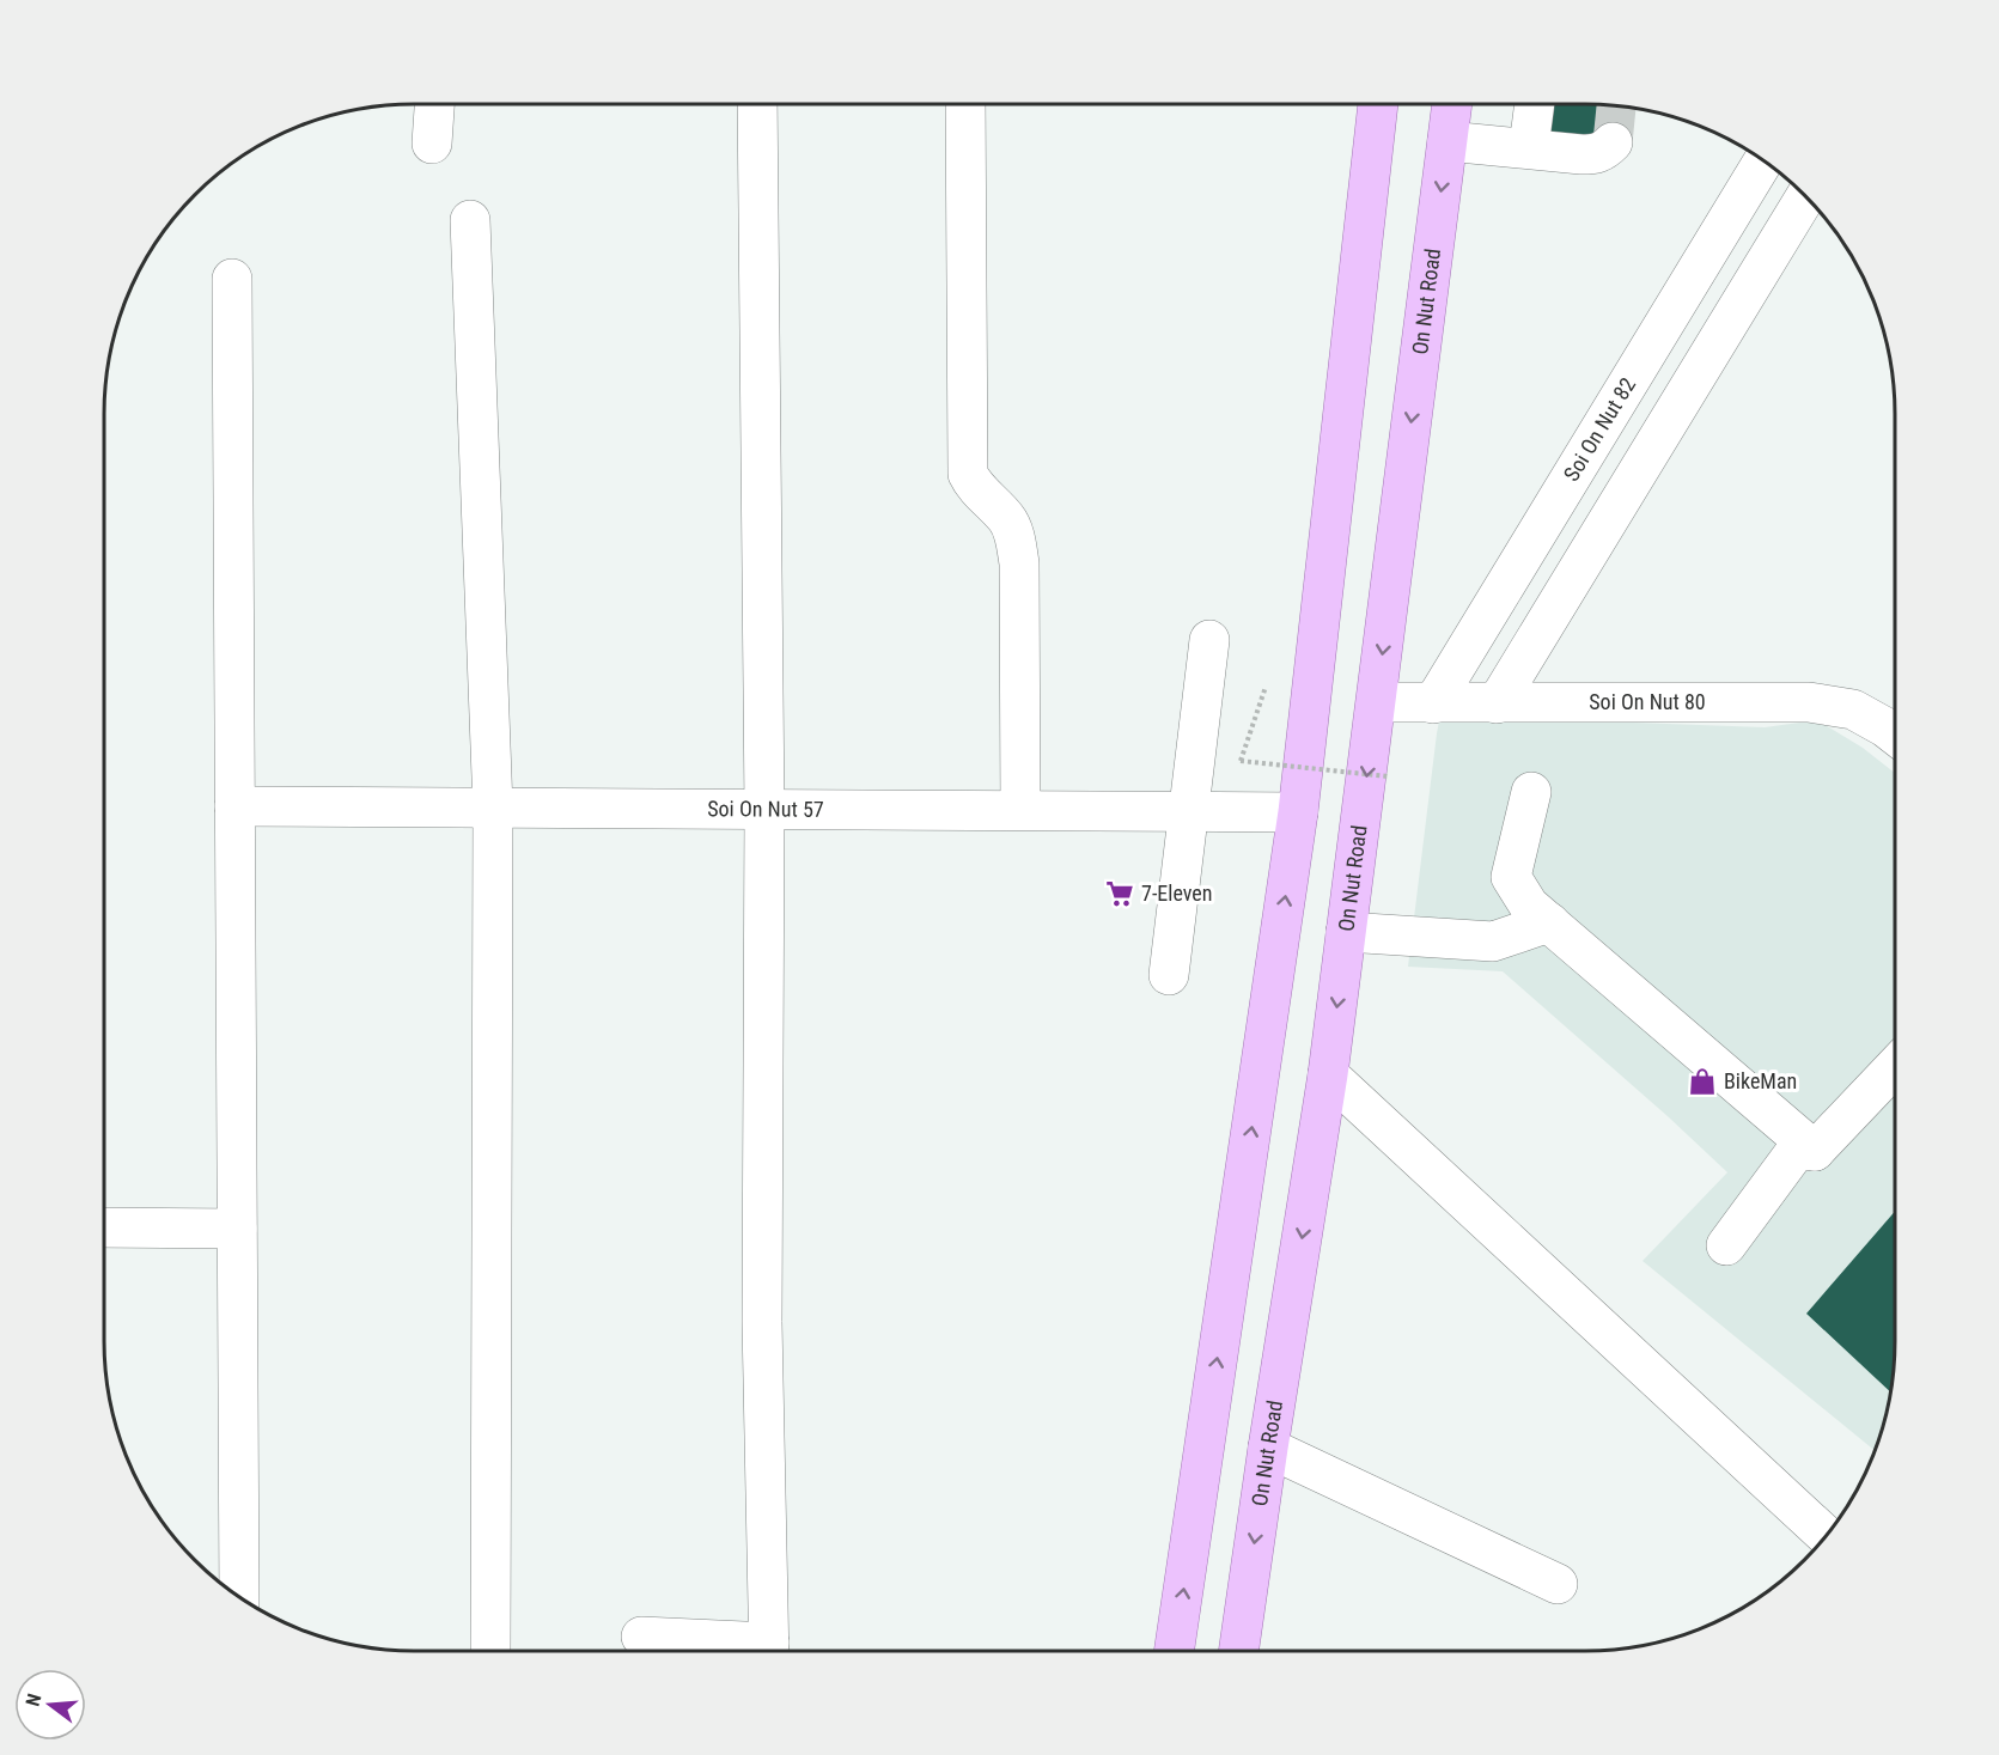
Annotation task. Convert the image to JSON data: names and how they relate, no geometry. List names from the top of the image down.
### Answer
{
  "streets": {
    "main road": ["On Nut Road"],
    "street": ["Soi On Nut 82", "Soi On Nut 80", "Soi On Nut 57"]
  },
  "crossings": [
    ["On Nut Road", "Soi On Nut 80"],
    ["Soi On Nut 82", "Soi On Nut 80"]
  ],
  "places": {
    "supermarket": ["7-Eleven"],
    "shop": ["BikeMan"]
  },
  "north": "left"
}
